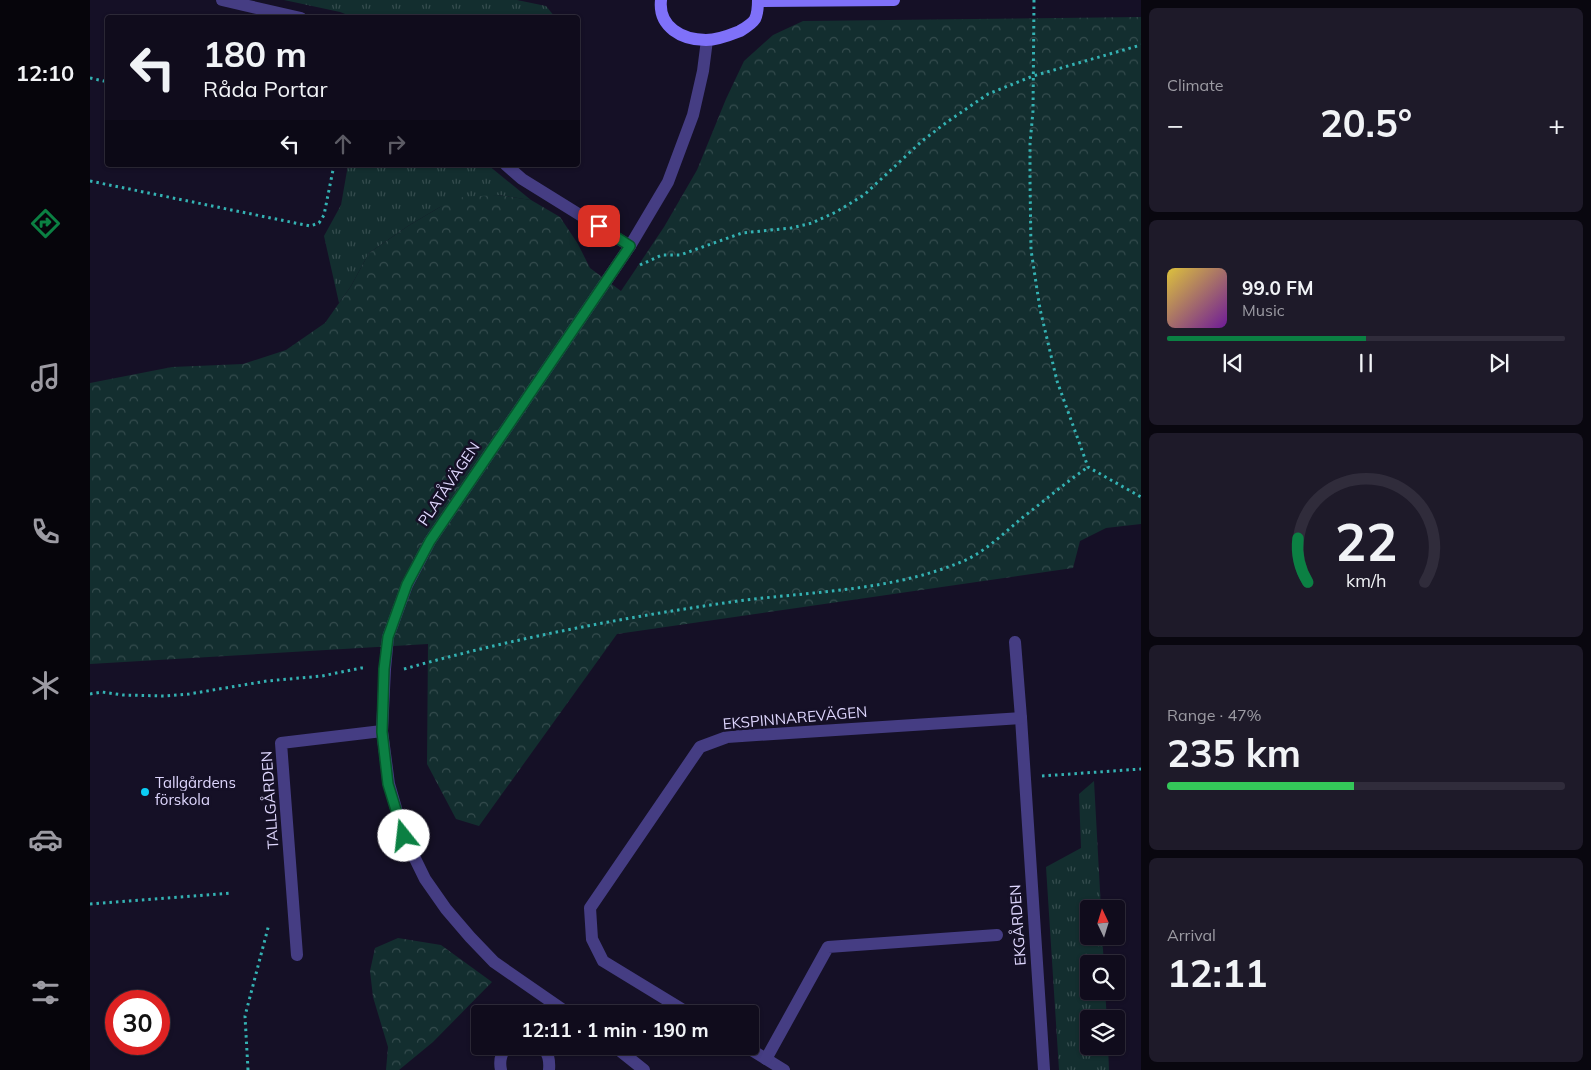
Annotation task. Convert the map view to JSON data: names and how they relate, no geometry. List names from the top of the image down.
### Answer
{
  "streets": {
    "street": [
      "PLATÅVÄGEN",
      "EKSPINNAREVÄGEN",
      "TALLGÅRDEN",
      "EKGÅRDEN"
    ]
  },
  "crossings": [
    ["PLATÅVÄGEN", "TALLGÅRDEN"],
    ["EKSPINNAREVÄGEN", "EKGÅRDEN"]
  ],
  "places": ["Tallgårdens förskola"],
  "north": "top",
  "page": {
    "tabs": "12:10",
    "tile": [
      "Climate",
      ["Range · 47%", "235 km"],
      ["Arrival", "12:11"]
    ],
    "turn": ["180 m", "Råda Portar"],
    "heat": ["−", "20.5°", "+"],
    "song": ["99.0 FM", "Music"],
    "limit": "30",
    "trip": "12:11 · 1 min · 190 m",
    "gauge": ["22", "km/h"]
  }
}
